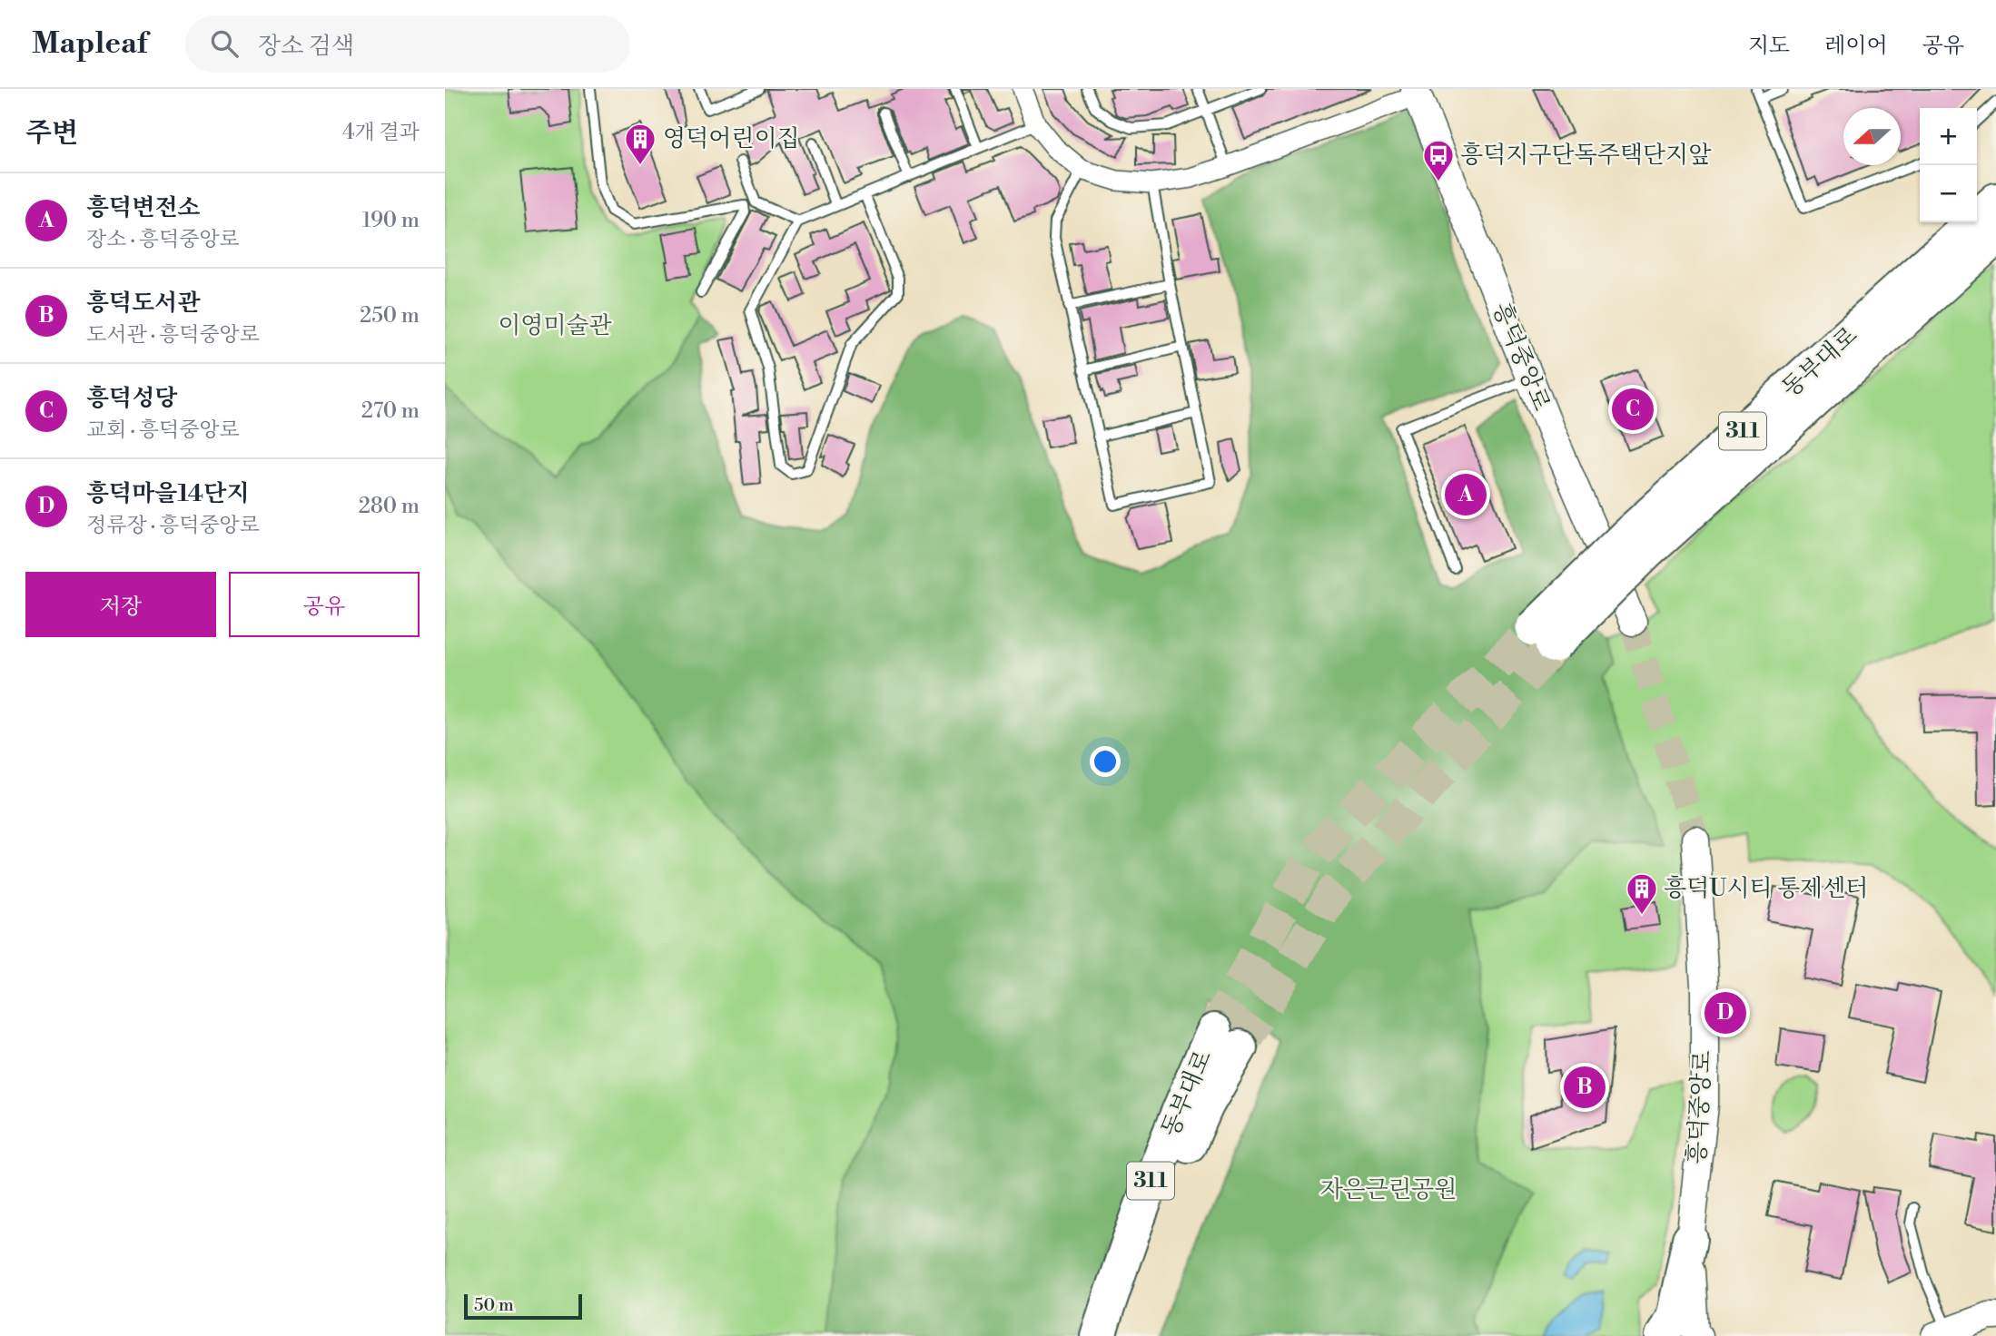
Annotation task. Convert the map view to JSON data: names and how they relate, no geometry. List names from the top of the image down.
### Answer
{
  "streets": {
    "highway": ["동부대로", "311"],
    "street": ["흥덕중앙로"]
  },
  "parks": ["이영미술관", "자은근린공원"],
  "places": {
    "building": ["영덕어린이집", "흥덕U시티 통제센터"],
    "bus stop": ["흥덕지구단독주택단지앞"]
  },
  "scale_bar": "50 m",
  "north": "left",
  "page": {
    "header": "Mapleaf",
    "search": "장소 검색",
    "nav": ["지도", "레이어", "공유"],
    "heading": ["주변", "4개 결과"],
    "map_buttons": ["+", "−"],
    "list": [
      {
        "mark": "A",
        "name": "흥덕변전소",
        "note": "장소 · 흥덕중앙로",
        "value": "190 m"
      },
      {
        "mark": "B",
        "name": "흥덕도서관",
        "note": "도서관 · 흥덕중앙로",
        "value": "250 m"
      },
      {
        "mark": "C",
        "name": "흥덕성당",
        "note": "교회 · 흥덕중앙로",
        "value": "270 m"
      },
      {
        "mark": "D",
        "name": "흥덕마을14단지",
        "note": "정류장 · 흥덕중앙로",
        "value": "280 m"
      }
    ],
    "pins": [
      "C",
      "A",
      "D",
      "B"
    ],
    "buttons": ["저장", "공유"],
    "scale": "50 m"
  }
}
